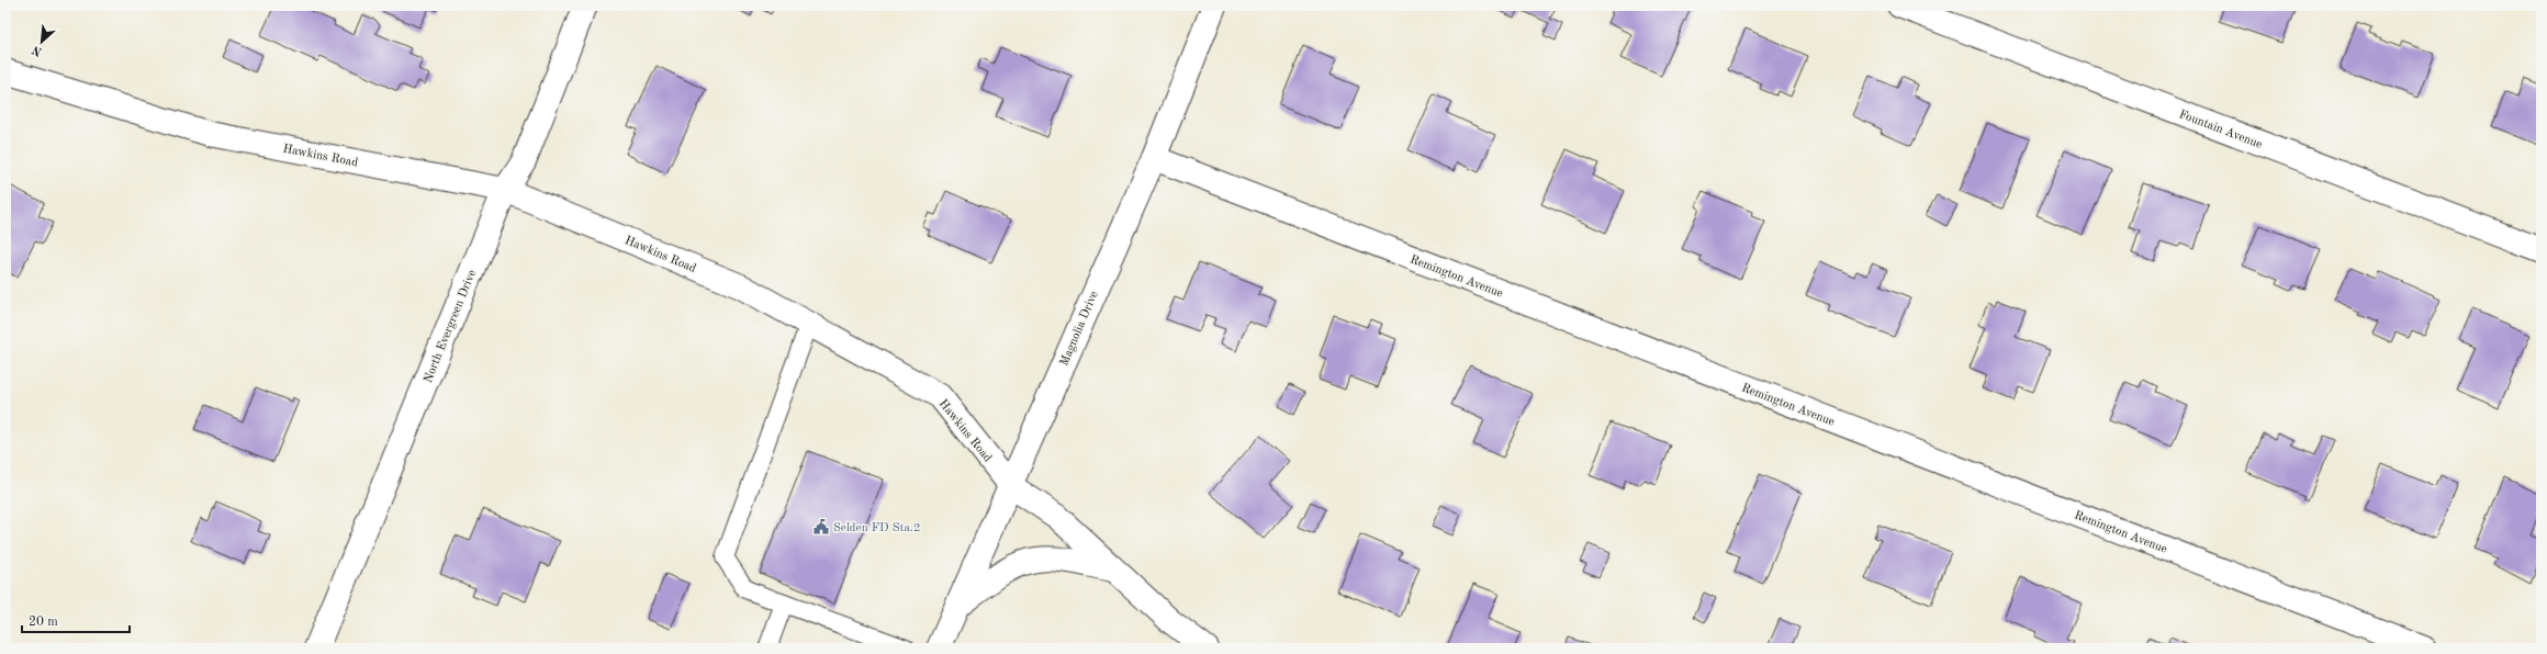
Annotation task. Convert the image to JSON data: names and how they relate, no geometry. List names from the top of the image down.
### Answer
{
  "streets": {
    "street": [
      "Fountain Avenue",
      "Hawkins Road",
      "Remington Avenue",
      "North Evergreen Drive",
      "Magnolia Drive"
    ]
  },
  "crossings": [
    ["Hawkins Road", "North Evergreen Drive"],
    ["Hawkins Road", "Magnolia Drive"],
    ["Remington Avenue", "Magnolia Drive"]
  ],
  "places": {
    "public building": ["Selden FD Sta.2"]
  },
  "scale_bar": "20 m",
  "north": "bottom left"
}
